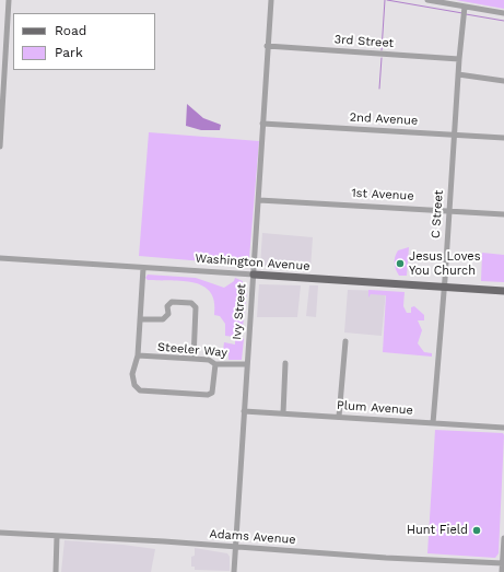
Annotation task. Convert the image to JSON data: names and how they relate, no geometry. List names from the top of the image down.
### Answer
{
  "streets": {
    "main road": ["Washington Avenue"],
    "street": [
      "3rd Street",
      "2nd Avenue",
      "1st Avenue",
      "C Street",
      "Ivy Street",
      "Steeler Way",
      "Plum Avenue",
      "Adams Avenue"
    ]
  },
  "crossings": [
    ["3rd Street", "C Street"],
    ["3rd Street", "Ivy Street"],
    ["2nd Avenue", "C Street"],
    ["2nd Avenue", "Ivy Street"],
    ["1st Avenue", "C Street"],
    ["1st Avenue", "Ivy Street"],
    ["C Street", "Washington Avenue"],
    ["C Street", "Plum Avenue"],
    ["Washington Avenue", "Ivy Street"],
    ["Ivy Street", "Steeler Way"],
    ["Ivy Street", "Plum Avenue"],
    ["Ivy Street", "Adams Avenue"]
  ],
  "places": ["Jesus Loves You Church", "Hunt Field"],
  "legend": ["Road", "Park"]
}
